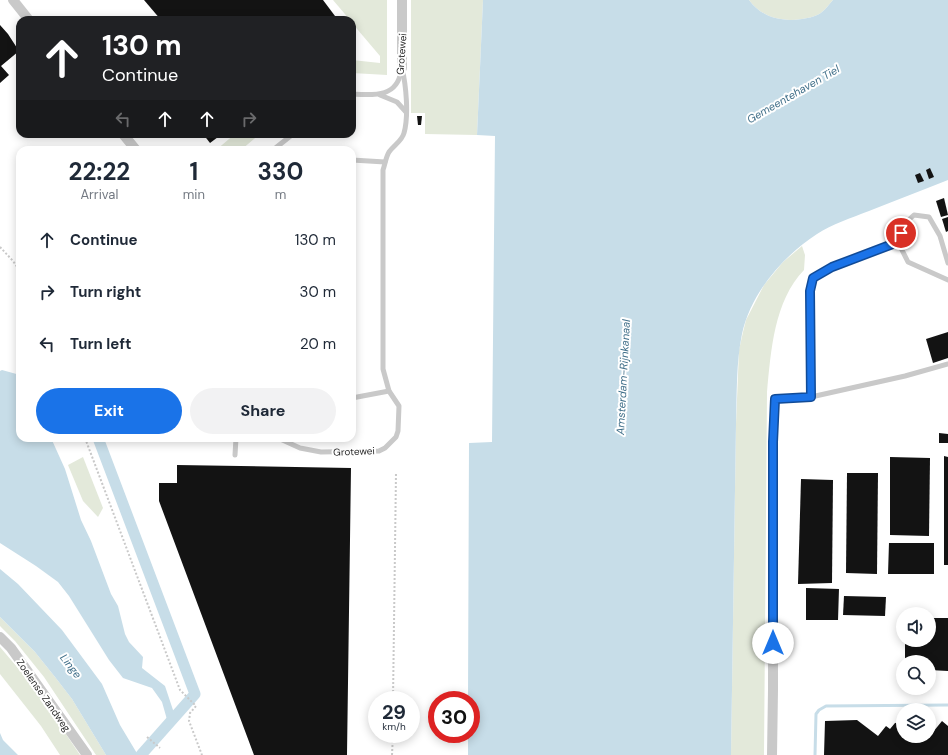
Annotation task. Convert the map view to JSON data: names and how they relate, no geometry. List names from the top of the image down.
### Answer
{
  "streets": {
    "street": ["Grotewei", "Zoelense Zandweg"]
  },
  "water": ["Gemeentehaven Tiel", "Amsterdam-Rijnkanaal", "Linge"],
  "page": {
    "turn": ["130 m", "Continue"],
    "eta": [
      "22:22",
      "Arrival",
      "1",
      "min",
      "330",
      "m"
    ],
    "list": [
      {
        "name": "Continue",
        "value": "130 m"
      },
      {
        "name": "Turn right",
        "value": "30 m"
      },
      {
        "name": "Turn left",
        "value": "20 m"
      }
    ],
    "buttons": ["Exit", "Share"],
    "speed": "29 km/h",
    "limit": "30"
  }
}
